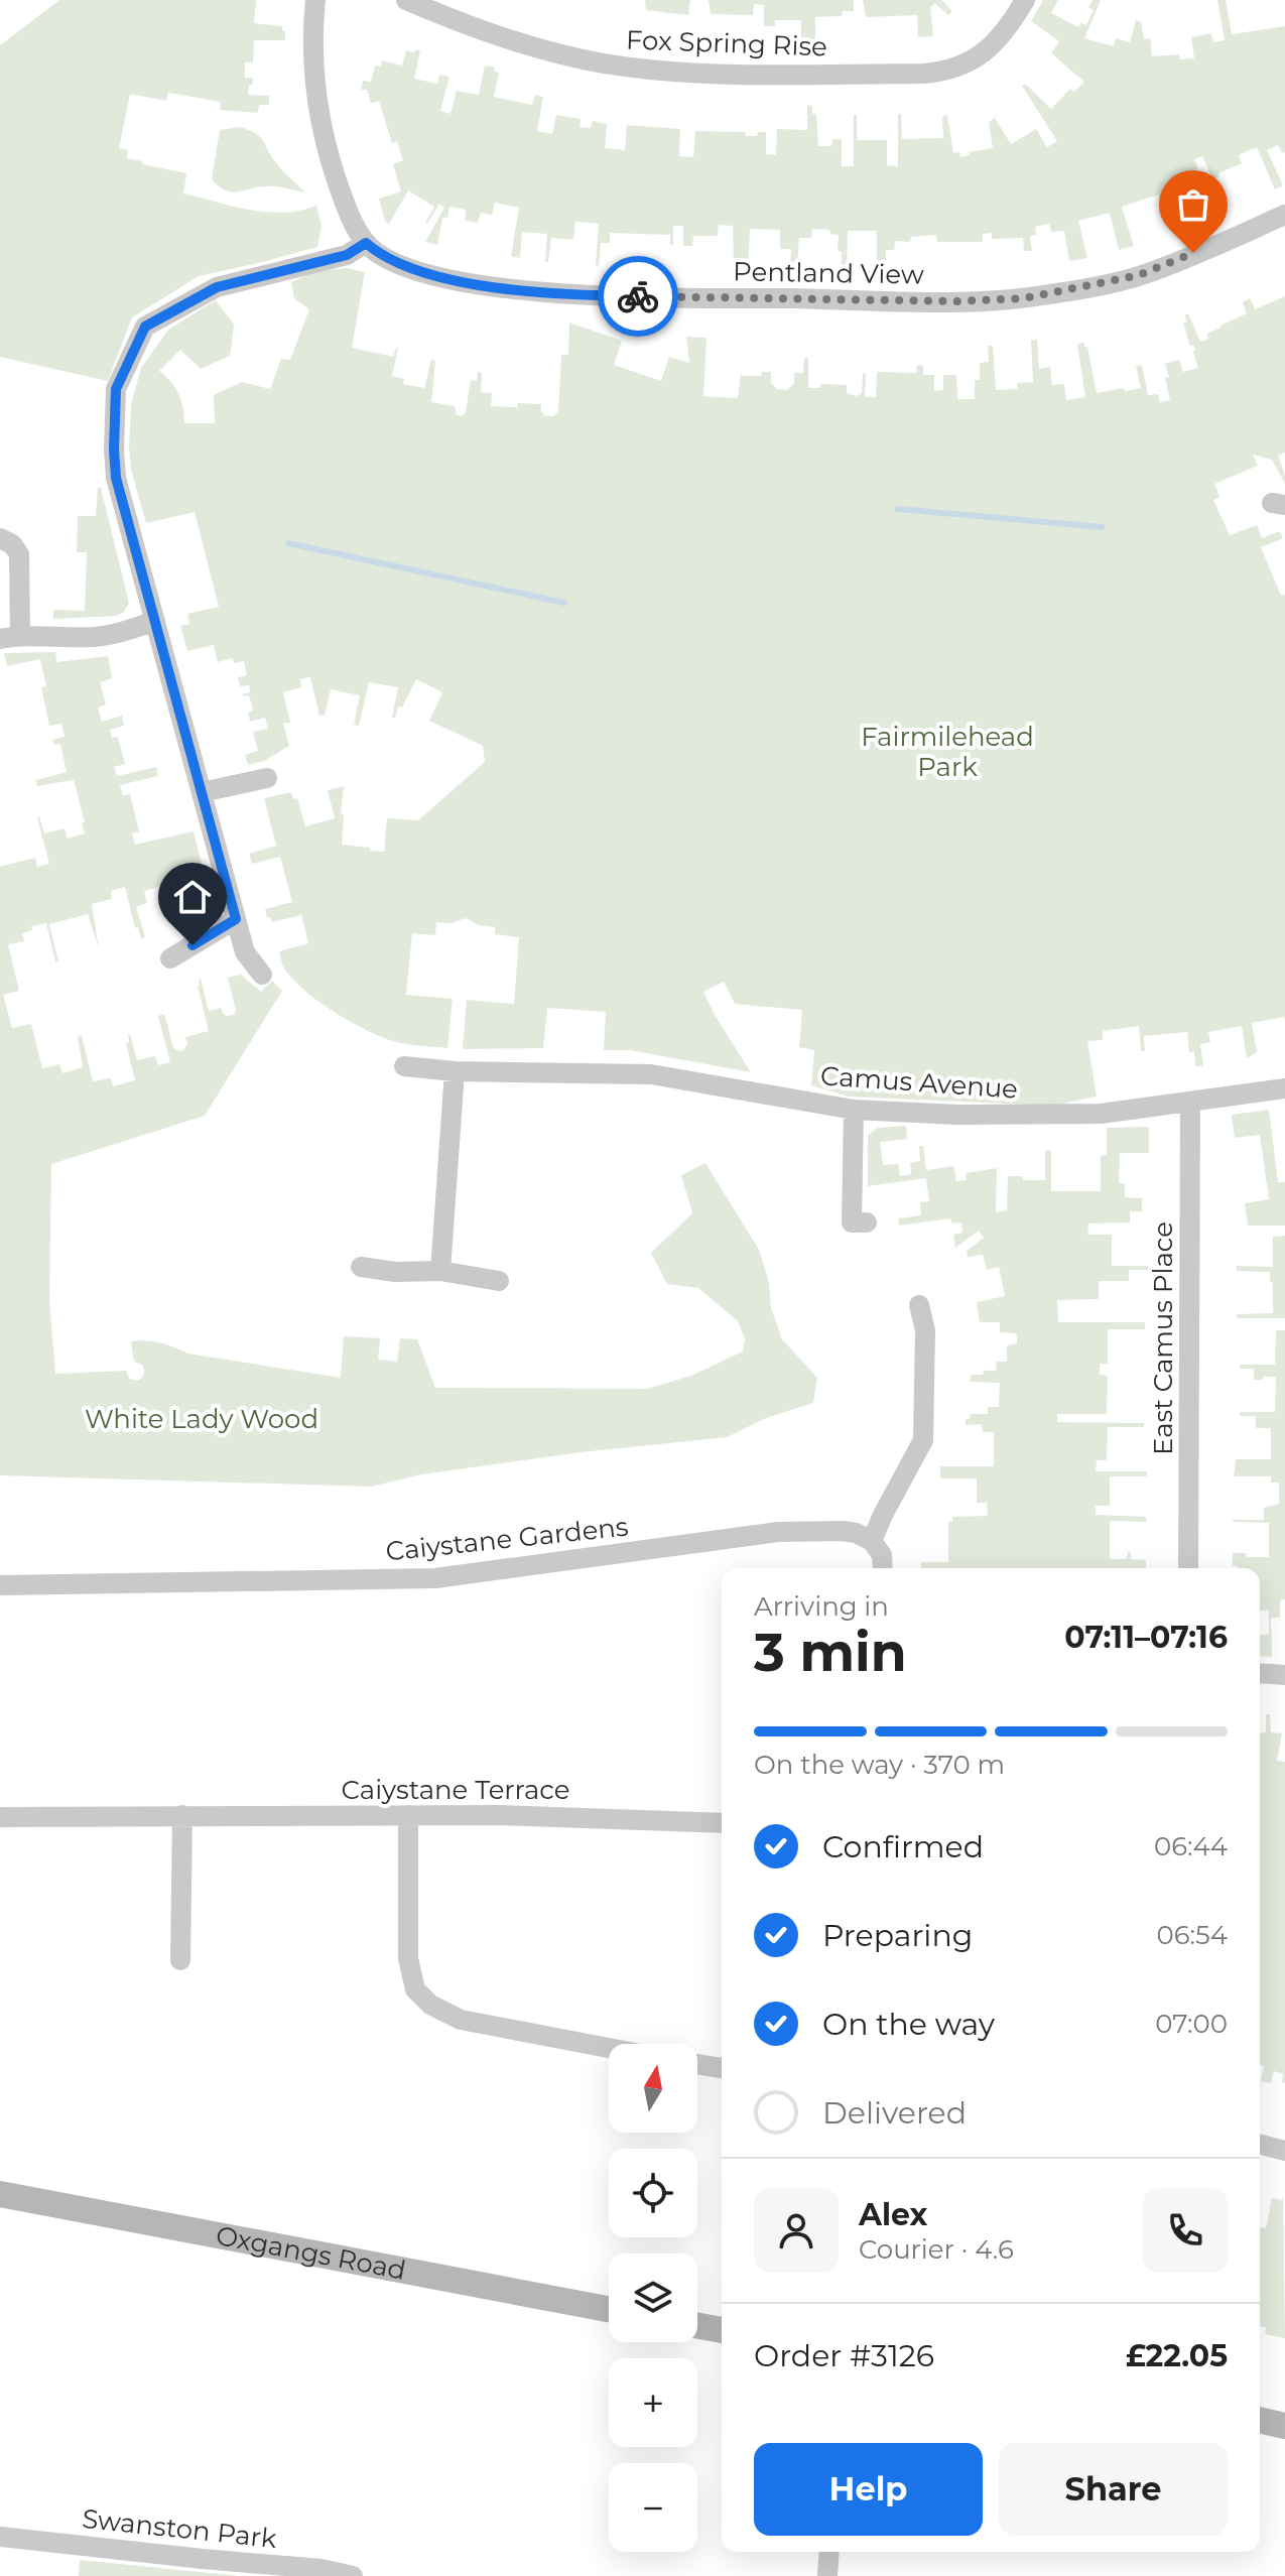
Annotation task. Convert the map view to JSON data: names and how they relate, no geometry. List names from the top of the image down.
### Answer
{
  "streets": {
    "main road": ["Oxgangs Road"],
    "street": [
      "Fox Spring Rise",
      "Pentland View",
      "Camus Avenue",
      "East Camus Place",
      "Caiystane Gardens",
      "Caiystane Terrace",
      "Swanston Park"
    ]
  },
  "crossings": [
    ["Camus Avenue", "East Camus Place"]
  ],
  "parks": ["Fairmilehead Park", "White Lady Wood"],
  "north": "top",
  "page": {
    "heading": ["3 min", "Arriving in", "07:11–07:16"],
    "panel": [
      "Alex",
      "Courier · 4.6",
      "Order #3126",
      "£22.05"
    ],
    "bar": "On the way · 370 m",
    "list": [
      ["Confirmed", "06:44"],
      ["Preparing", "06:54"],
      ["On the way", "07:00"],
      "Delivered"
    ],
    "map_buttons": ["+", "−"],
    "buttons": ["Help", "Share"]
  }
}
